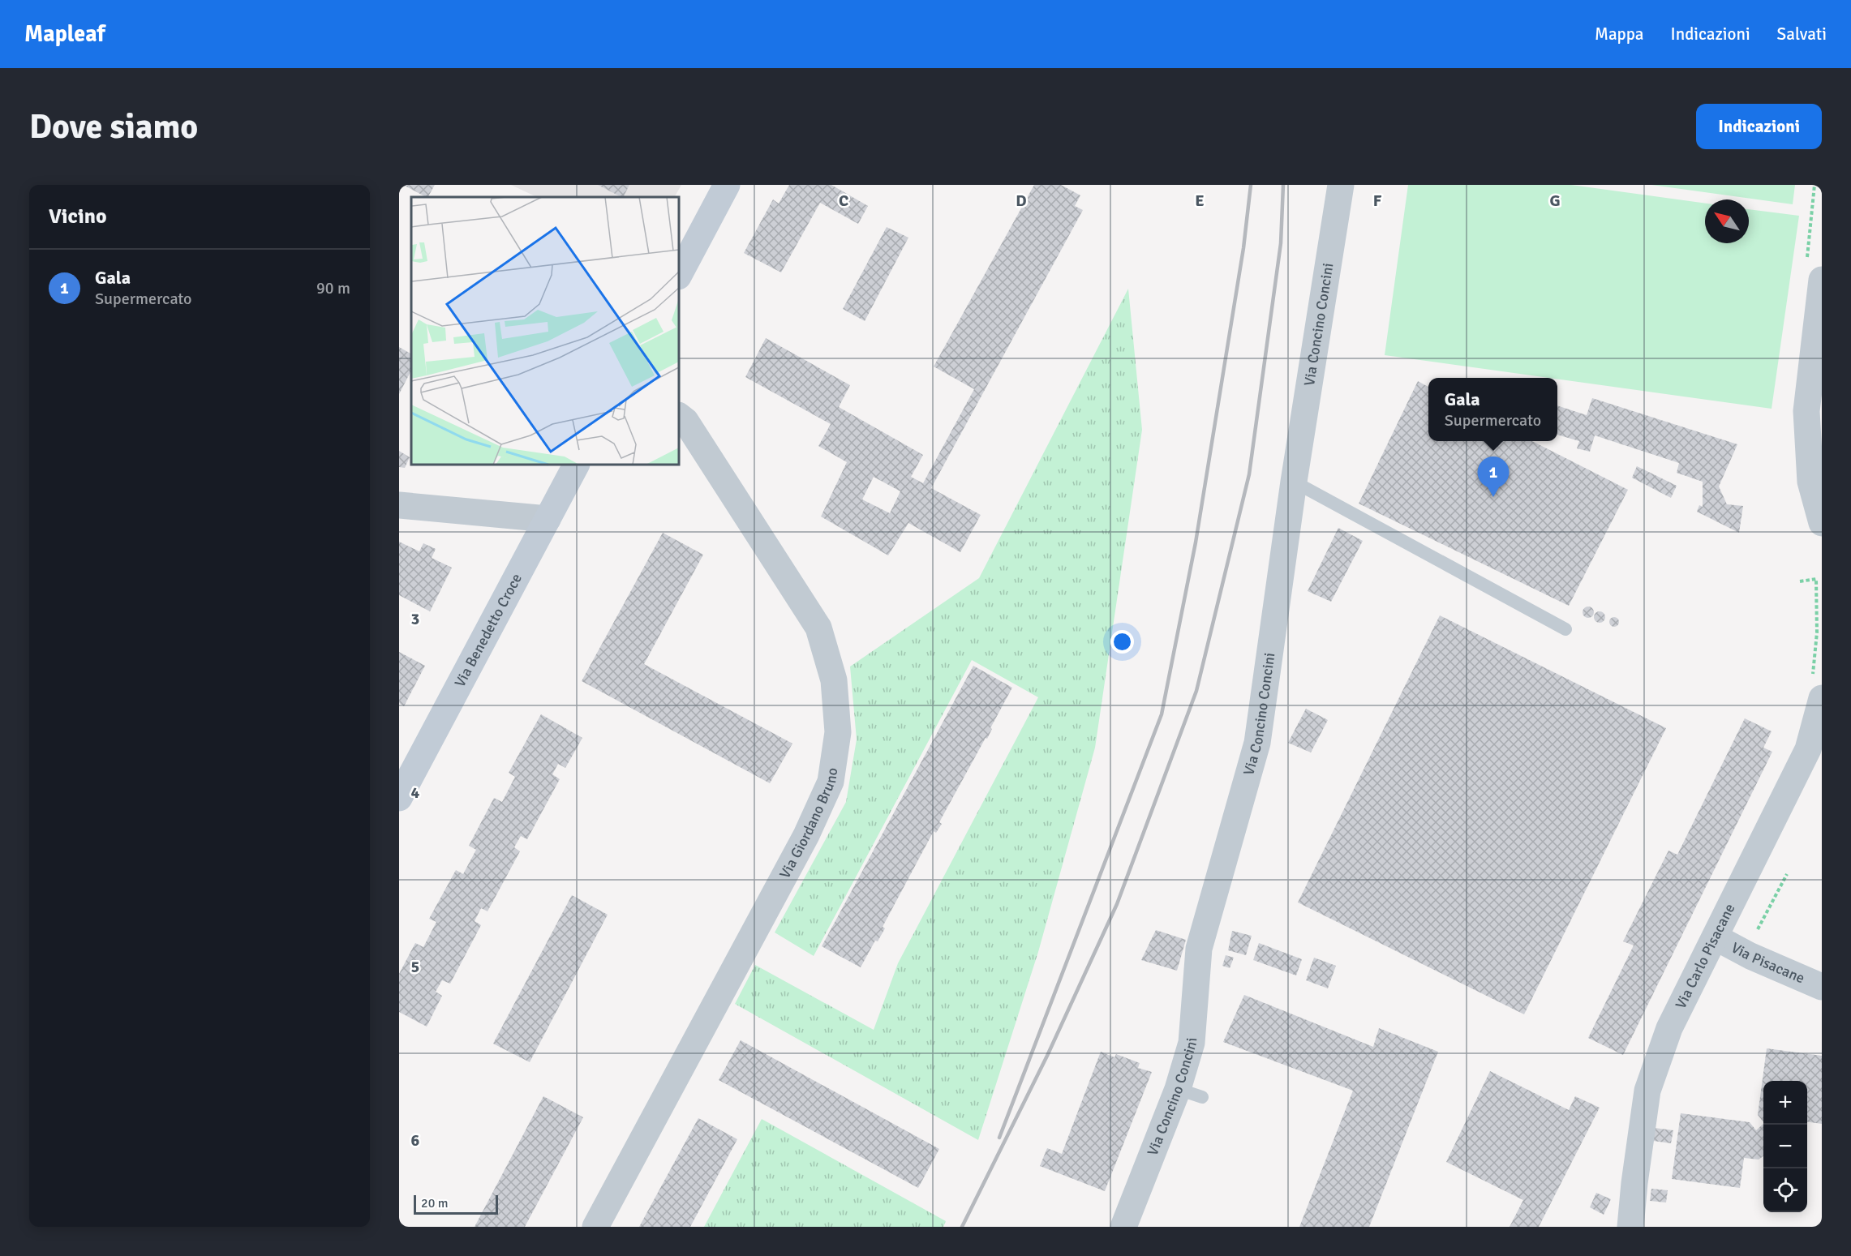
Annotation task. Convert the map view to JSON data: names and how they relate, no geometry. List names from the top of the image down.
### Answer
{
  "streets": {
    "main road": ["Via Benedetto Croce"],
    "street": [
      "Via Concino Concini",
      "Via Giordano Bruno",
      "Via Carlo Pisacane",
      "Via Pisacane"
    ]
  },
  "crossings": [
    ["Via Carlo Pisacane", "Via Pisacane"]
  ],
  "scale_bar": "20 m",
  "north": "top left",
  "page": {
    "header": "Mapleaf",
    "nav": ["Mappa", "Indicazioni", "Salvati"],
    "buttons": "Indicazioni",
    "title": "Dove siamo",
    "heading": "Vicino",
    "list": [
      {
        "mark": "1",
        "name": "Gala",
        "note": "Supermercato",
        "value": "90 m"
      }
    ],
    "popup": ["Gala", "Supermercato"],
    "pins": "1",
    "map_buttons": ["+", "−"],
    "scale": "20 m"
  },
  "grid": {
    "columns": [
      "C",
      "D",
      "E",
      "F",
      "G"
    ],
    "rows": [
      "3",
      "4",
      "5",
      "6"
    ]
  }
}
